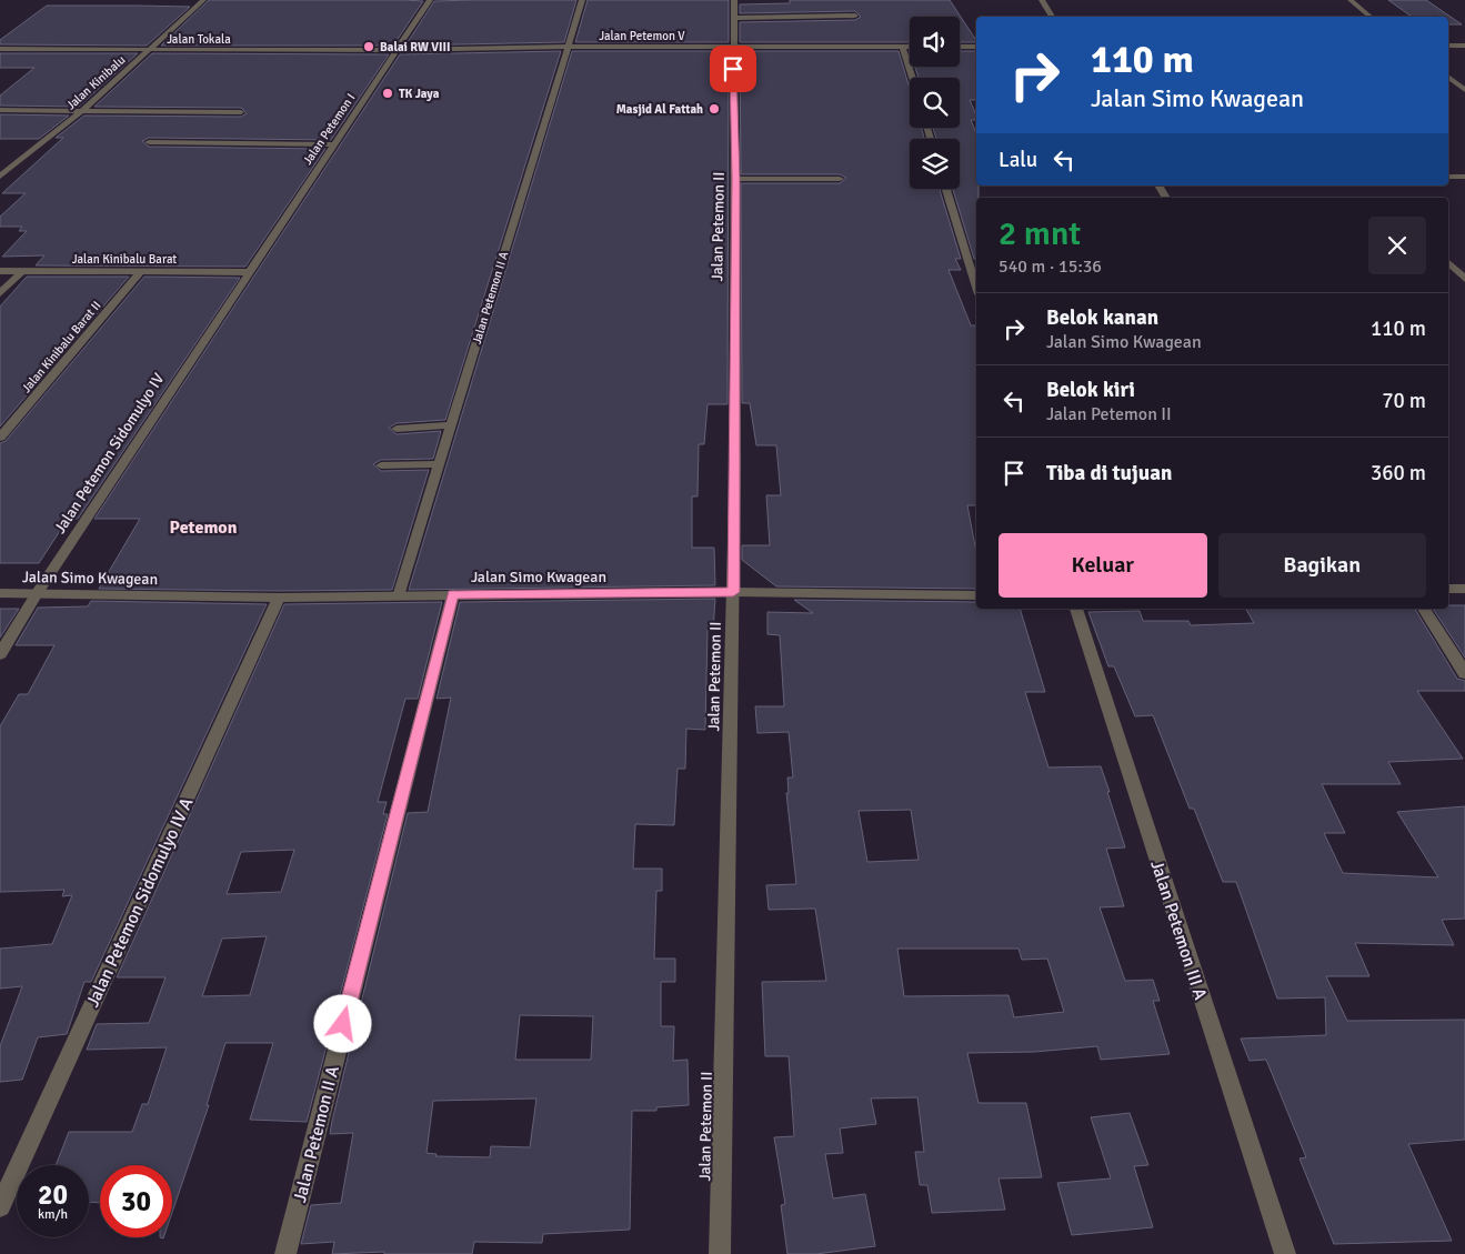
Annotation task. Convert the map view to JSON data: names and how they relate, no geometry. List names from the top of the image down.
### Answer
{
  "streets": {
    "street": [
      "Jalan Petemon V",
      "Jalan Tokala",
      "Jalan Kinibalu",
      "Jalan Petemon I",
      "Jalan Petemon II",
      "Jalan Kinibalu Barat",
      "Jalan Petemon II A",
      "Jalan Kinibalu Barat II",
      "Jalan Petemon Sidomulyo IV",
      "Jalan Simo Kwagean",
      "Jalan Petemon Sidomulyo IV A",
      "Jalan Petemon III A"
    ]
  },
  "crossings": [
    ["Jalan Petemon V", "Jalan Tokala"],
    ["Jalan Petemon V", "Jalan Petemon I"],
    ["Jalan Petemon V", "Jalan Petemon II"],
    ["Jalan Petemon V", "Jalan Petemon II A"],
    ["Jalan Tokala", "Jalan Kinibalu"],
    ["Jalan Tokala", "Jalan Petemon I"],
    ["Jalan Petemon I", "Jalan Kinibalu Barat"],
    ["Jalan Petemon I", "Jalan Petemon Sidomulyo IV"],
    ["Jalan Petemon II", "Jalan Simo Kwagean"],
    ["Jalan Kinibalu Barat", "Jalan Kinibalu Barat II"],
    ["Jalan Kinibalu Barat", "Jalan Petemon Sidomulyo IV"],
    ["Jalan Petemon II A", "Jalan Simo Kwagean"],
    ["Jalan Petemon Sidomulyo IV", "Jalan Simo Kwagean"],
    ["Jalan Simo Kwagean", "Jalan Petemon Sidomulyo IV A"]
  ],
  "districts": ["Petemon"],
  "places": ["Balai RW VIII", "TK Jaya", "Masjid Al Fattah"],
  "page": {
    "turn": ["110 m", "Jalan Simo Kwagean"],
    "then": "Lalu",
    "heading": ["2 mnt", "540 m · 15:36"],
    "list": [
      {
        "name": "Belok kanan",
        "note": "Jalan Simo Kwagean",
        "value": "110 m"
      },
      {
        "name": "Belok kiri",
        "note": "Jalan Petemon II",
        "value": "70 m"
      },
      {
        "name": "Tiba di tujuan",
        "value": "360 m"
      }
    ],
    "buttons": ["Keluar", "Bagikan"],
    "speed": "20 km/h",
    "limit": "30"
  }
}
